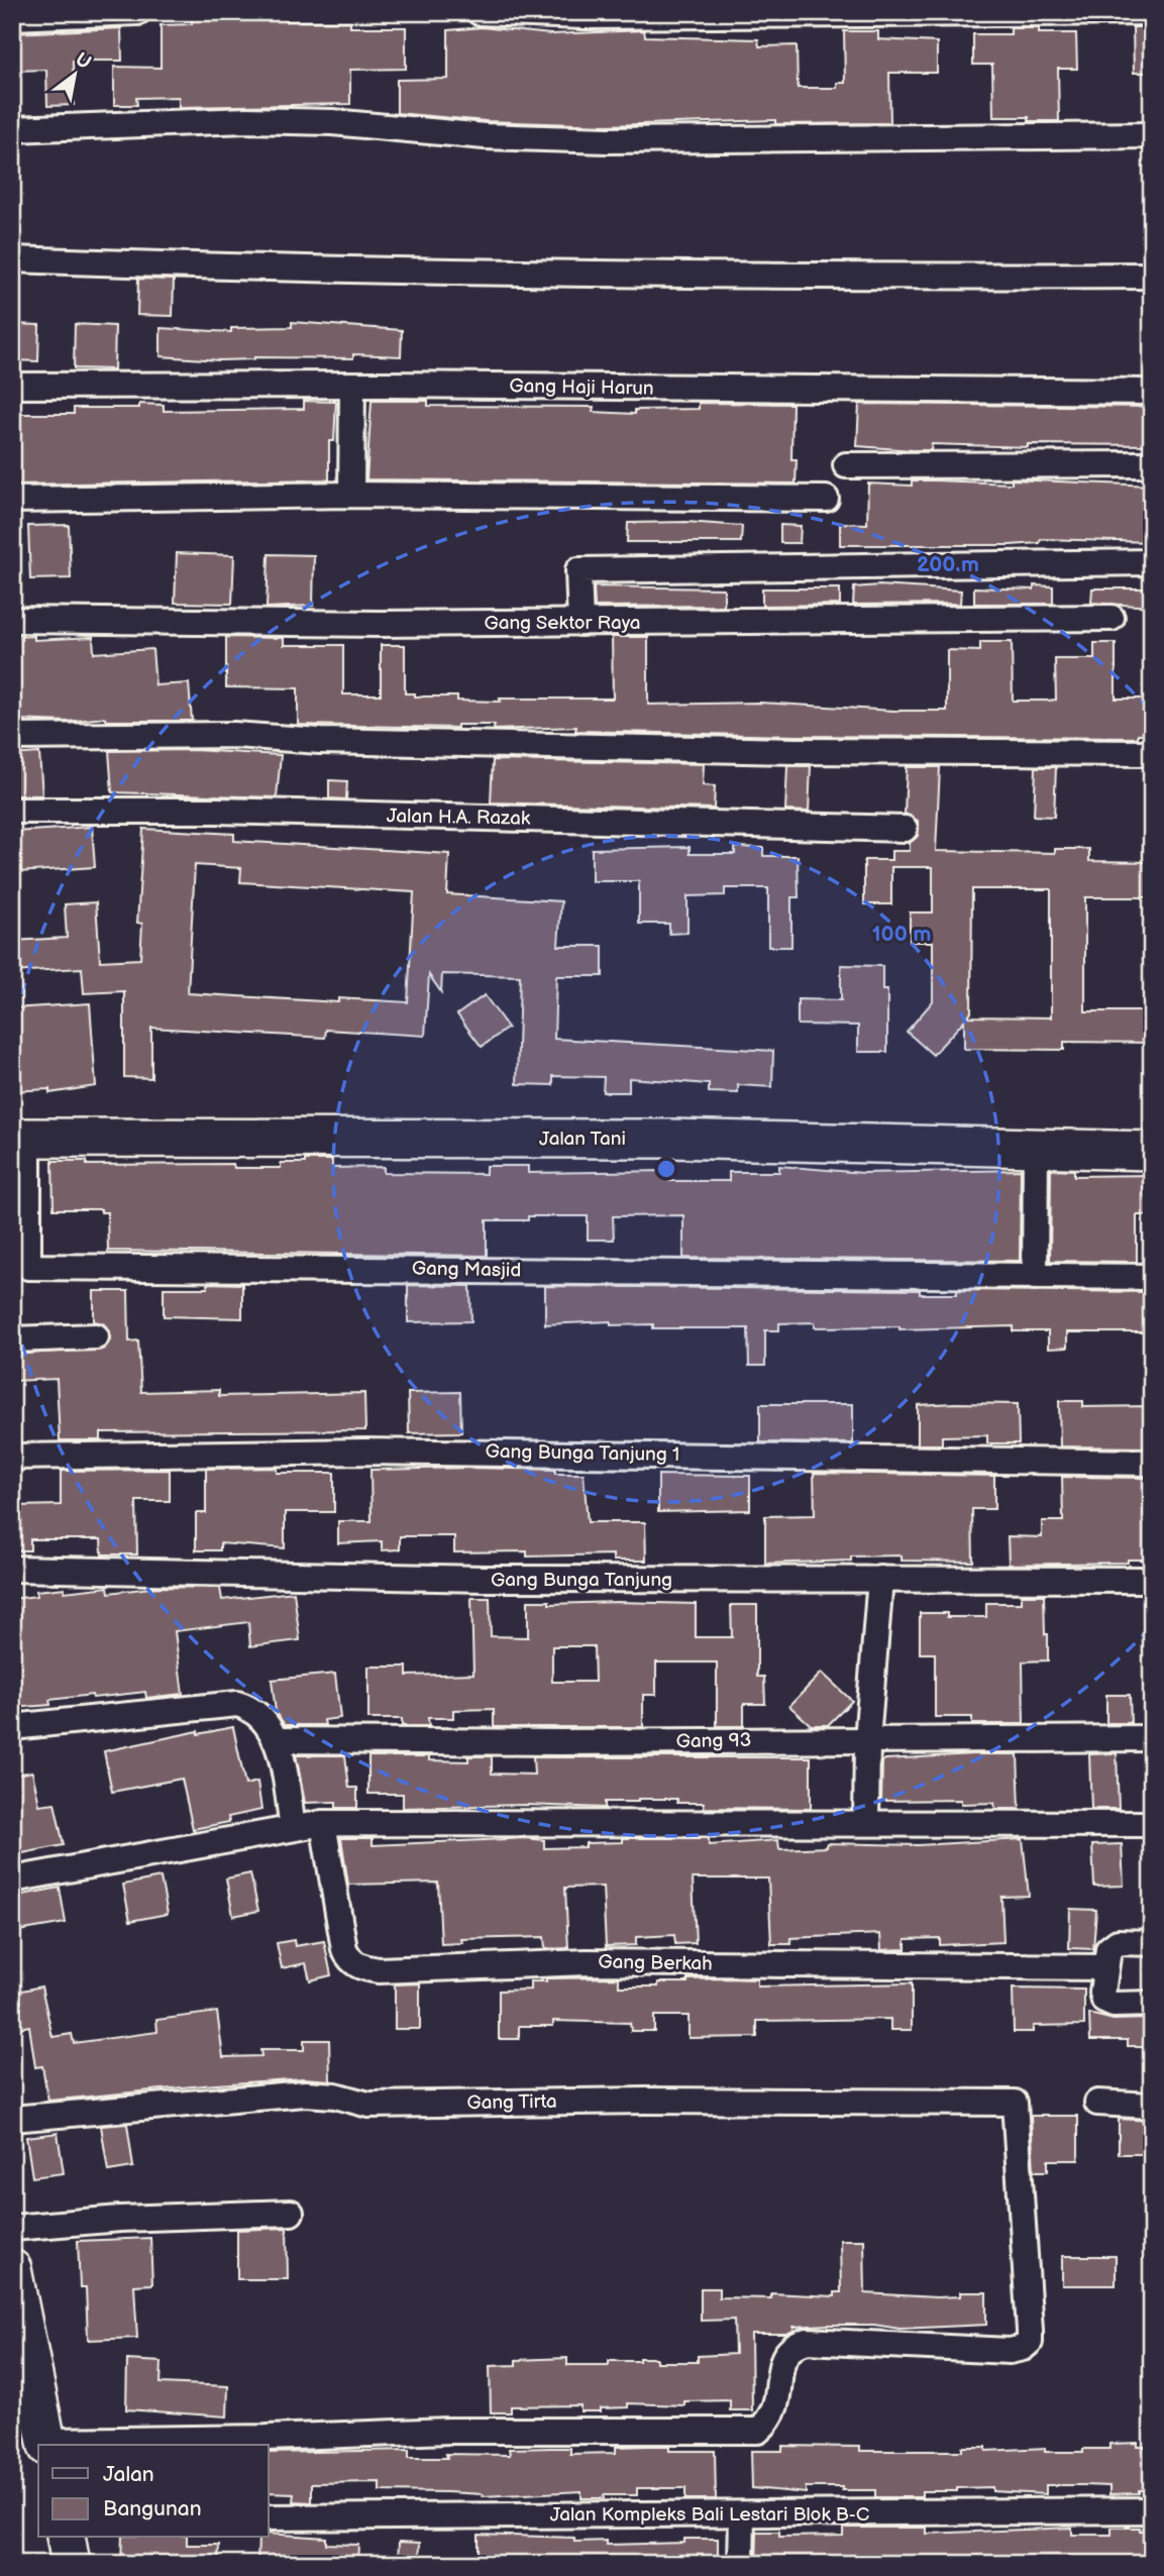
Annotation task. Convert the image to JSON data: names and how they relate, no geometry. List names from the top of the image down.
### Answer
{
  "streets": {
    "street": [
      "Gang Haji Harun",
      "Gang Sektor Raya",
      "Jalan H.A. Razak",
      "Jalan Tani",
      "Gang Masjid",
      "Gang Bunga Tanjung 1",
      "Gang Bunga Tanjung",
      "Gang 93",
      "Gang Berkah",
      "Gang Tirta",
      "Jalan Kompleks Bali Lestari Blok B-C"
    ]
  },
  "crossings": [
    ["Jalan Tani", "Gang Masjid"]
  ],
  "legend": ["Jalan", "Bangunan"],
  "north": "top right",
  "rings": ["200 m", "100 m"]
}
